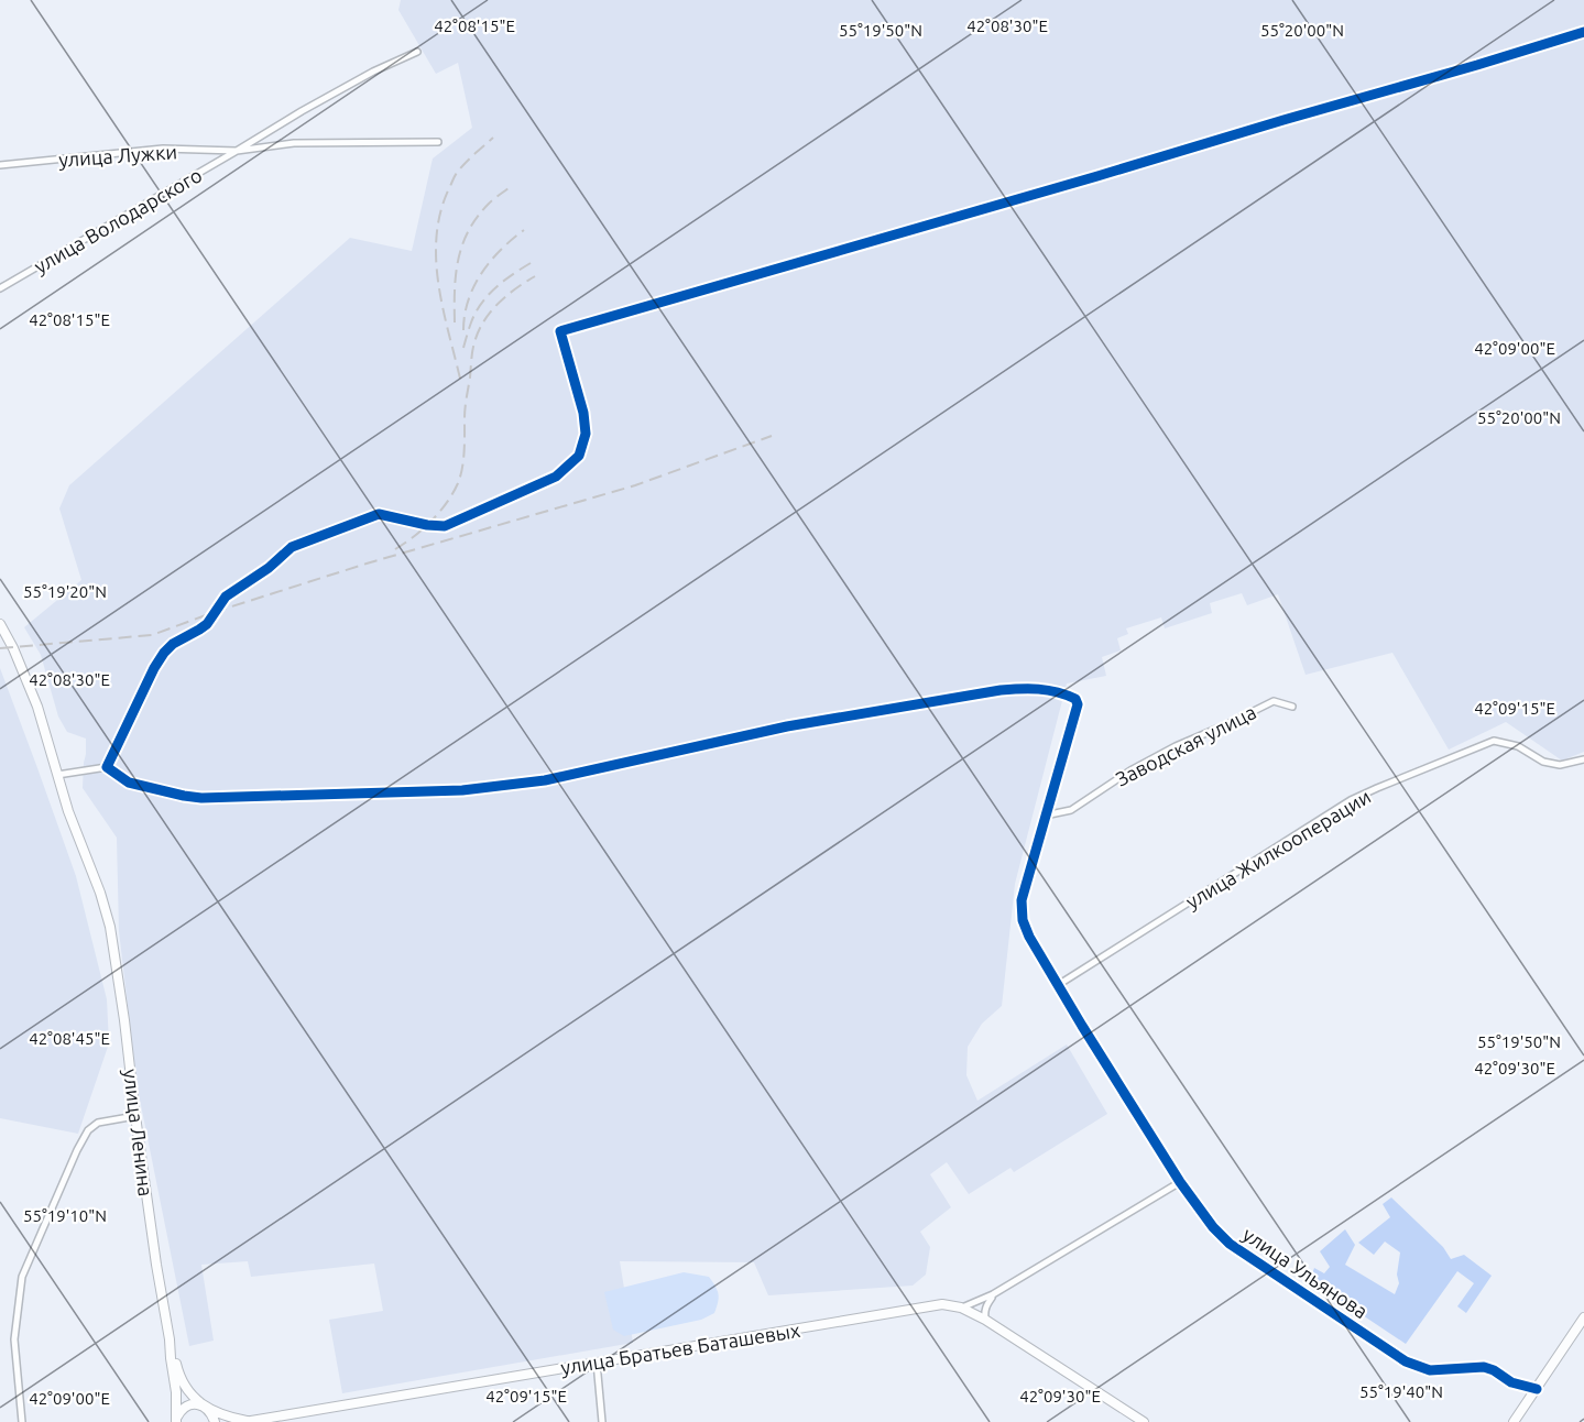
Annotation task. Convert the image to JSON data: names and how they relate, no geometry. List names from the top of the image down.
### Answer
{
  "streets": {
    "street": [
      "улица Лужки",
      "улица Володарского",
      "Заводская улица",
      "улица Жилкооперации",
      "улица Ленина",
      "улица Ульянова",
      "улица Братьев Баташевых"
    ]
  },
  "crossings": [
    ["улица Лужки", "улица Володарского"],
    ["Заводская улица", "улица Ульянова"],
    ["улица Жилкооперации", "улица Ульянова"],
    ["улица Ленина", "улица Братьев Баташевых"],
    ["улица Ульянова", "улица Братьев Баташевых"]
  ],
  "coordinates": [
    "42°08'15\"E",
    "42°08'30\"E",
    "55°19'50\"N",
    "55°20'00\"N",
    "42°09'00\"E",
    "55°19'20\"N",
    "42°09'15\"E",
    "42°08'45\"E",
    "42°09'30\"E",
    "55°19'10\"N",
    "55°19'40\"N"
  ]
}
